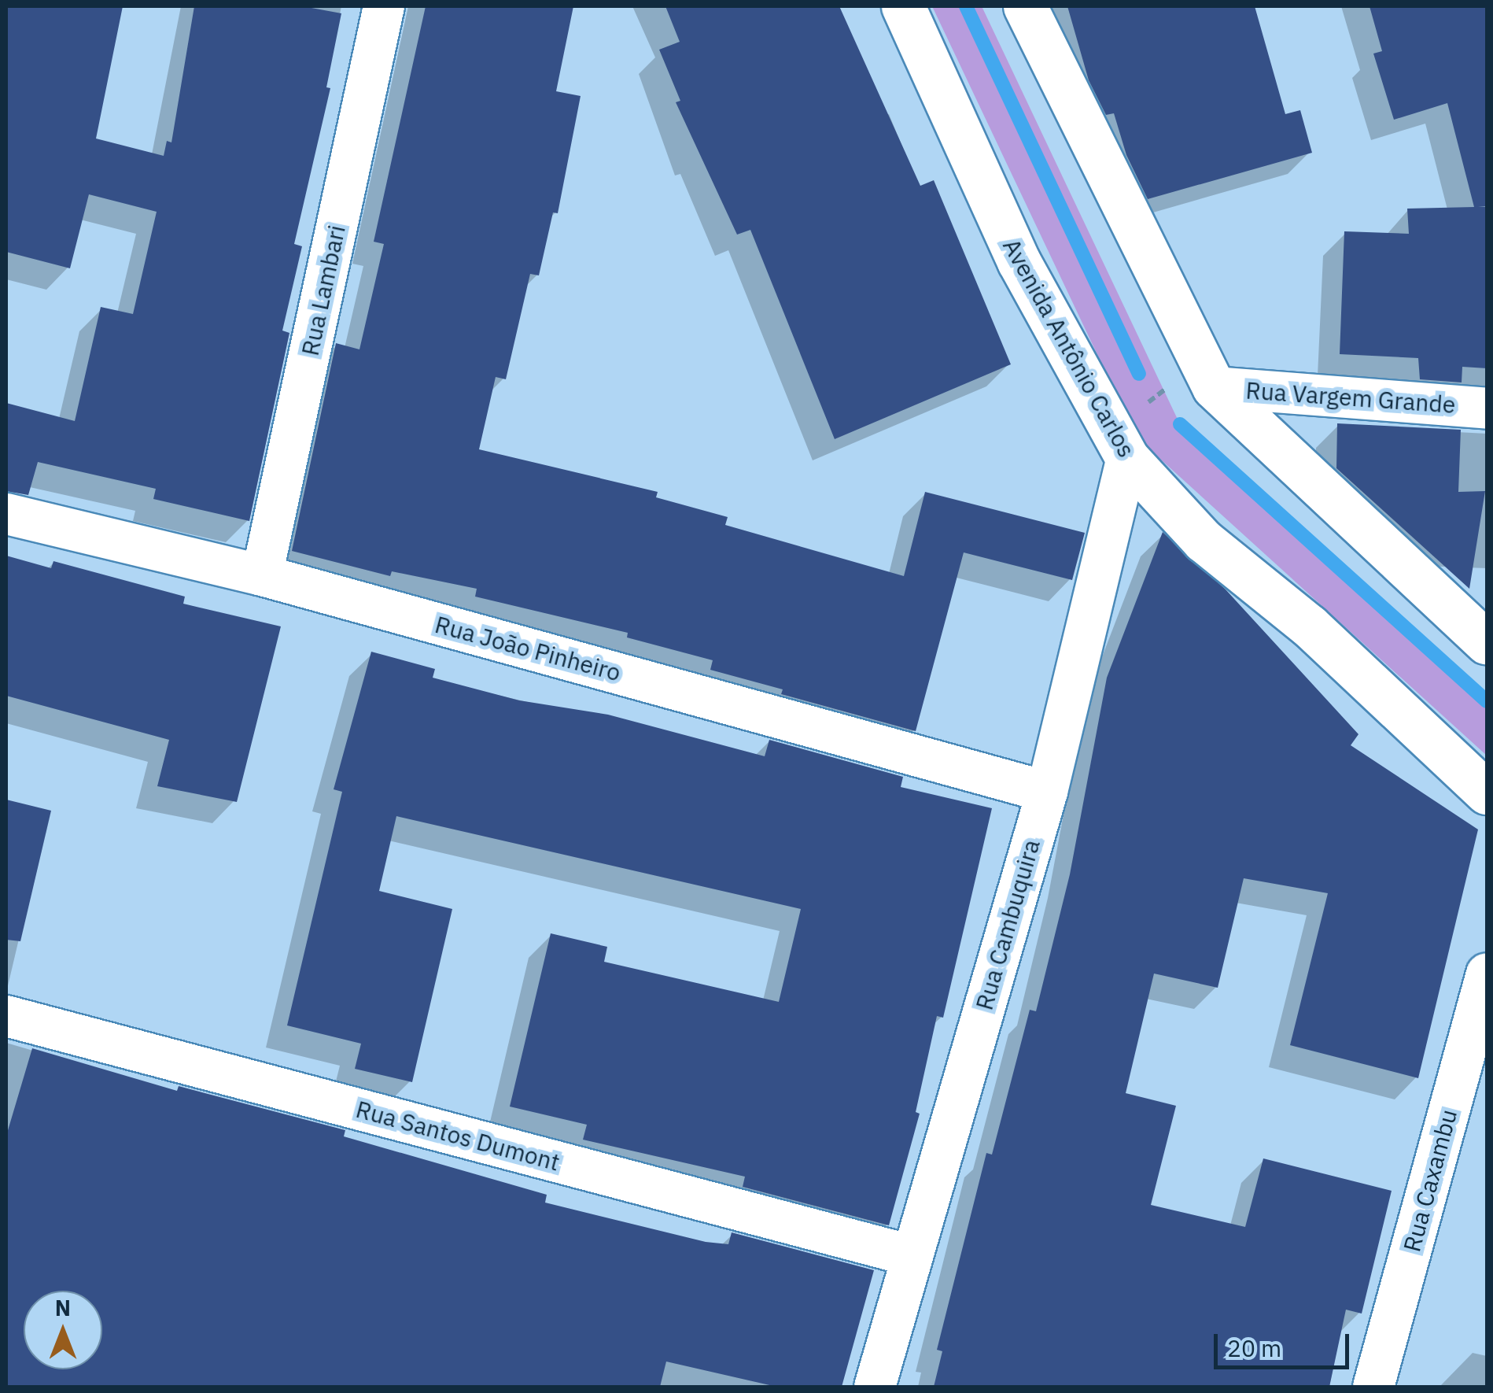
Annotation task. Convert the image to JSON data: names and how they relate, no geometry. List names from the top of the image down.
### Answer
{
  "streets": {
    "street": [
      "Rua Lambari",
      "Avenida Antônio Carlos",
      "Rua Vargem Grande",
      "Rua João Pinheiro",
      "Rua Cambuquira",
      "Rua Santos Dumont",
      "Rua Caxambu"
    ]
  },
  "crossings": [
    ["Rua Lambari", "Rua João Pinheiro"],
    ["Avenida Antônio Carlos", "Rua Cambuquira"],
    ["Rua João Pinheiro", "Rua Cambuquira"],
    ["Rua Cambuquira", "Rua Santos Dumont"]
  ],
  "scale_bar": "20 m",
  "north": "top"
}
